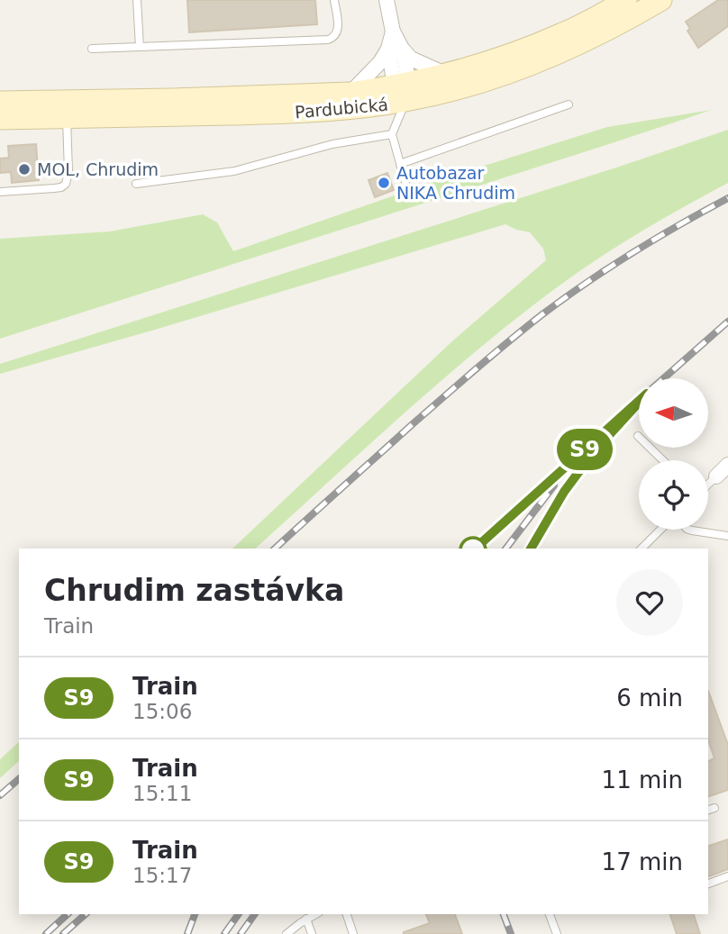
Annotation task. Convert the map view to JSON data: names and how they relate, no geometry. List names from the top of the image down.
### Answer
{
  "streets": {
    "main road": ["Pardubická"]
  },
  "places": ["MOL, Chrudim", "Autobazar NIKA Chrudim"],
  "north": "left",
  "page": {
    "on_map": "S9",
    "heading": ["Chrudim zastávka", "Train"],
    "list": [
      {
        "mark": "S9",
        "name": "Train",
        "note": "15:06",
        "value": "6 min"
      },
      {
        "mark": "S9",
        "name": "Train",
        "note": "15:11",
        "value": "11 min"
      },
      {
        "mark": "S9",
        "name": "Train",
        "note": "15:17",
        "value": "17 min"
      }
    ]
  }
}
